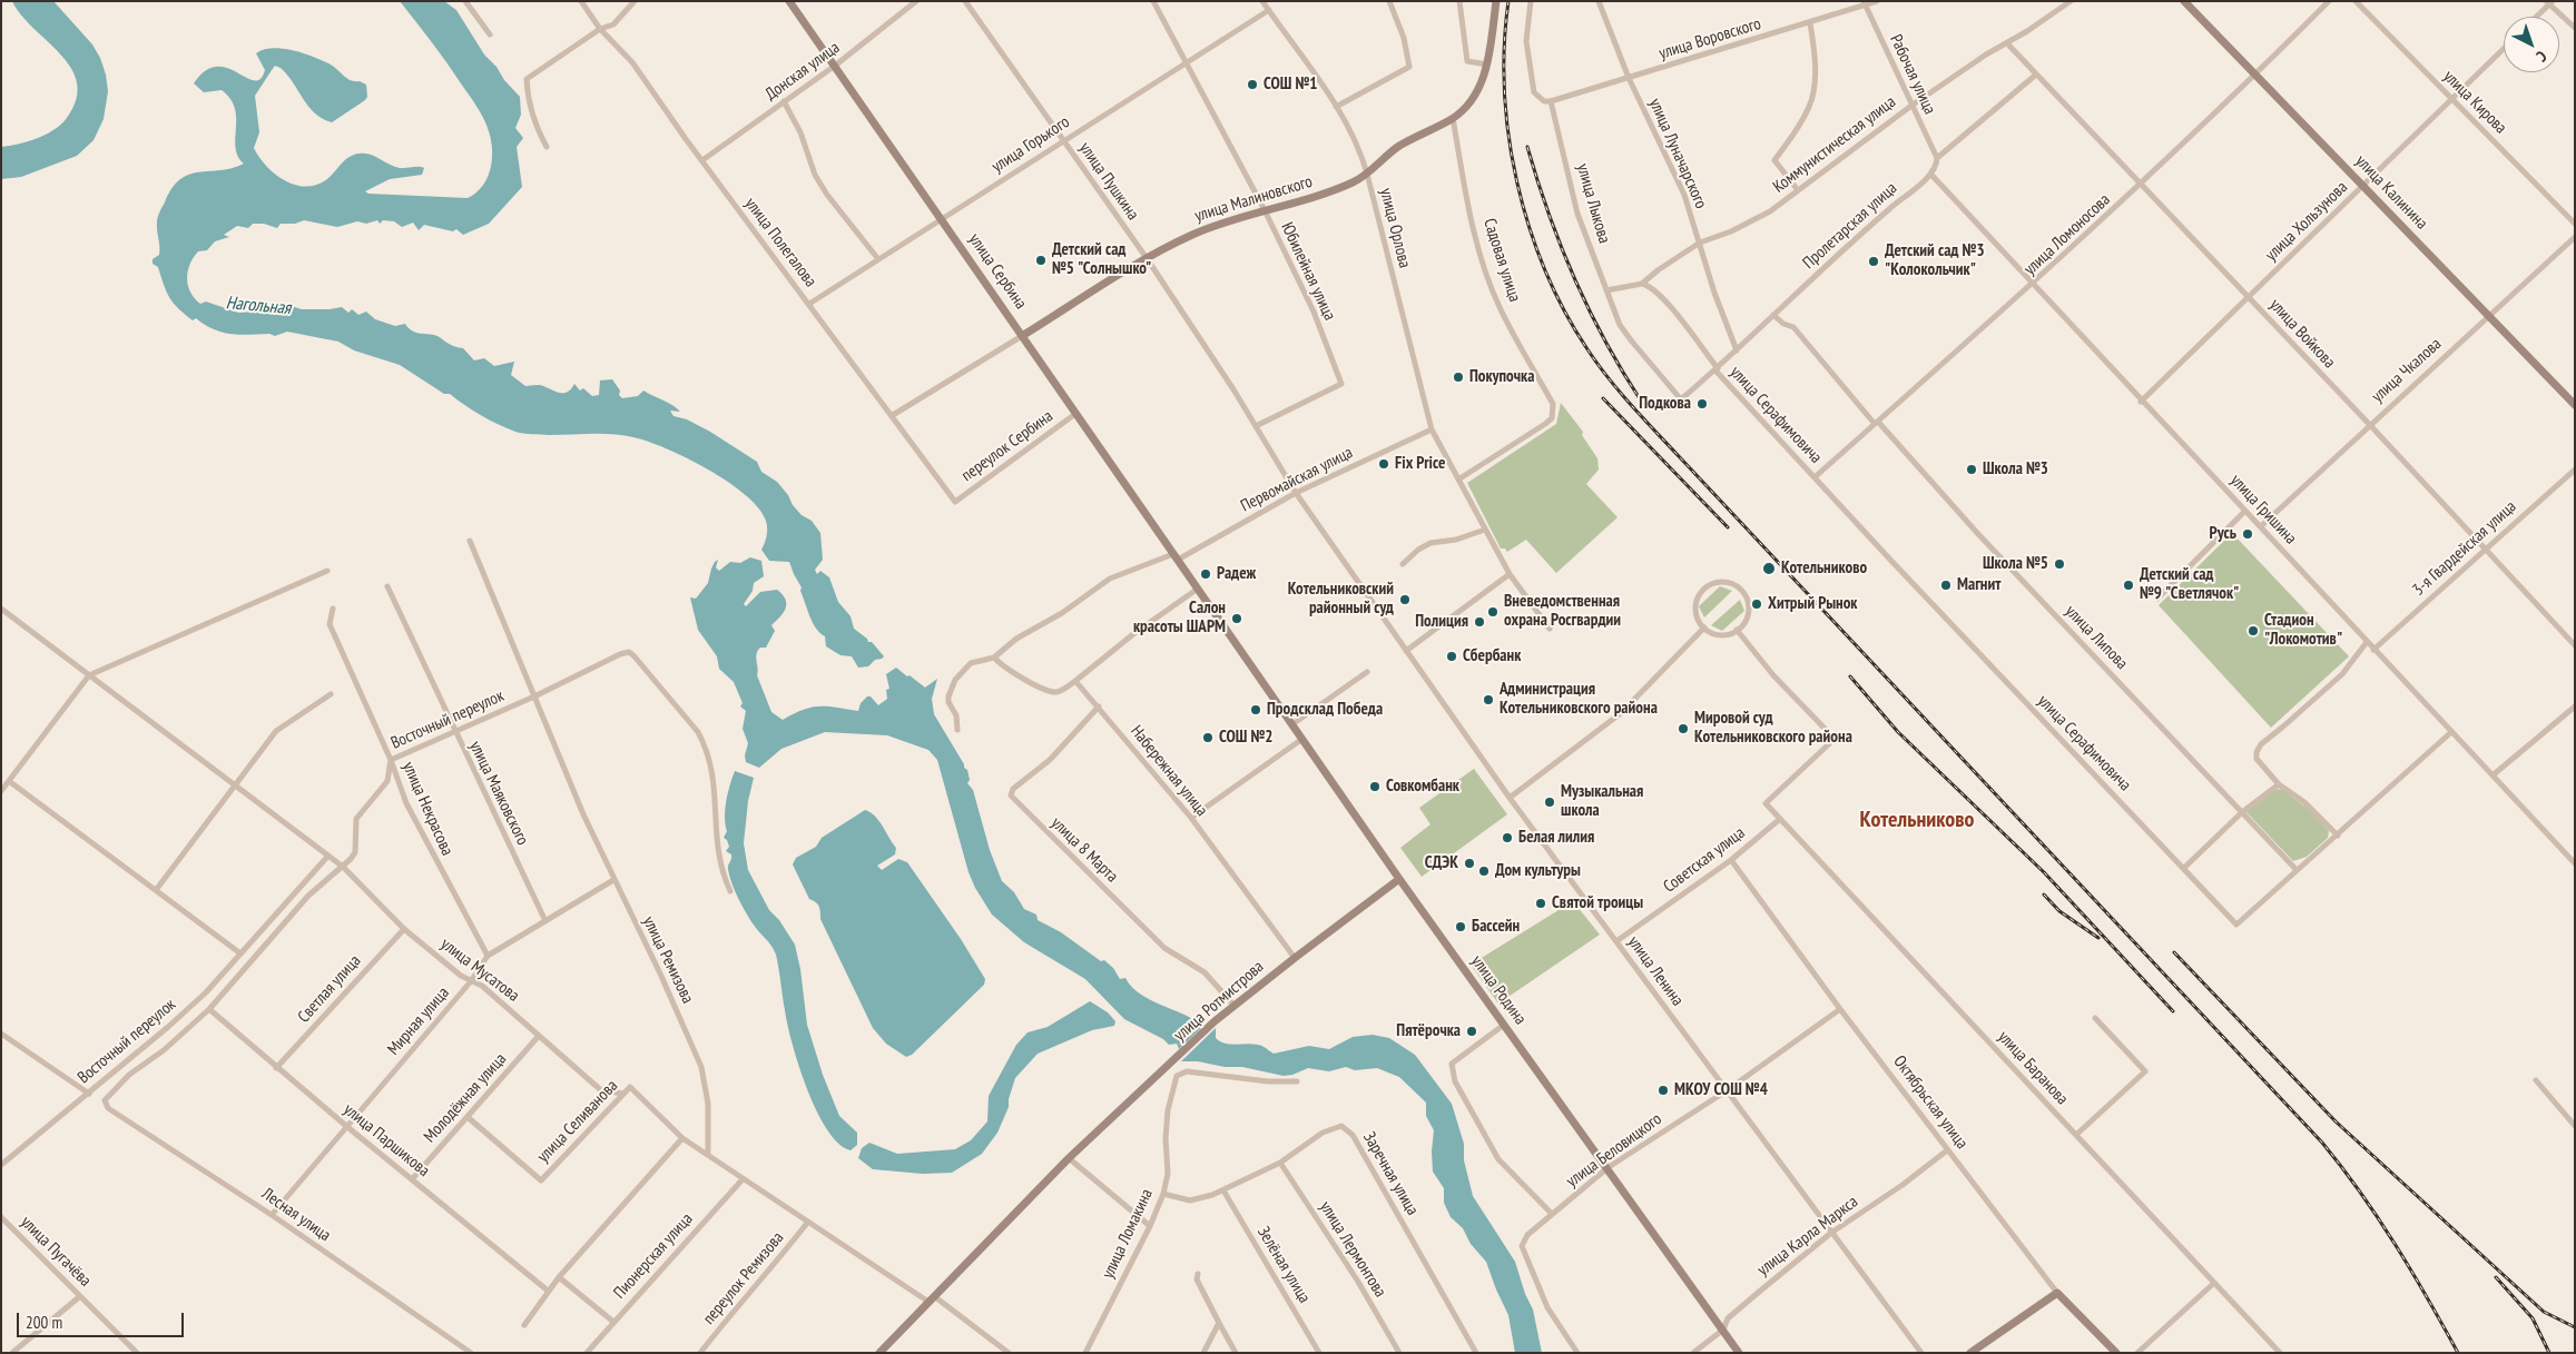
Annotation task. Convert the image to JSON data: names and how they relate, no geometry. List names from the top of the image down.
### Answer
{
  "streets": {
    "street": [
      "улица Воровского",
      "Донская улица",
      "Рабочая улица",
      "улица Кирова",
      "улица Горького",
      "Коммунистическая улица",
      "улица Луначарского",
      "улица Пушкина",
      "улица Калинина",
      "улица Малиновского",
      "улица Лыкова",
      "улица Хользунова",
      "Пролетарская улица",
      "улица Орлова",
      "улица Ломоносова",
      "улица Полегалова",
      "Садовая улица",
      "улица Сербина",
      "Юбилейная улица",
      "улица Войкова",
      "улица Чкалова",
      "улица Серафимовича",
      "переулок Сербина",
      "Первомайская улица",
      "улица Гришина",
      "3-я Гвардейская улица",
      "улица Липова",
      "Восточный переулок",
      "Набережная улица",
      "улица Маяковского",
      "улица Некрасова",
      "улица 8 Марта",
      "Советская улица",
      "улица Ремизова",
      "улица Мусатова",
      "улица Ленина",
      "Светлая улица",
      "улица Родина",
      "улица Ротмистрова",
      "Мирная улица",
      "улица Баранова",
      "Молодёжная улица",
      "Октябрьская улица",
      "улица Селиванова",
      "улица Паршикова",
      "улица Беловицкого",
      "Заречная улица",
      "Лесная улица",
      "улица Ломакина",
      "улица Карла Маркса",
      "улица Лермонтова",
      "улица Пугачёва",
      "Пионерская улица",
      "Зелёная улица",
      "переулок Ремизова"
    ]
  },
  "crossings": [
    ["улица Воровского", "Рабочая улица"],
    ["улица Воровского", "улица Луначарского"],
    ["улица Воровского", "улица Лыкова"],
    ["Донская улица", "улица Полегалова"],
    ["Донская улица", "улица Сербина"],
    ["Рабочая улица", "Коммунистическая улица"],
    ["Рабочая улица", "Пролетарская улица"],
    ["улица Кирова", "улица Хользунова"],
    ["улица Горького", "улица Пушкина"],
    ["улица Горького", "улица Орлова"],
    ["улица Горького", "улица Полегалова"],
    ["улица Горького", "улица Сербина"],
    ["улица Горького", "Юбилейная улица"],
    ["Коммунистическая улица", "улица Луначарского"],
    ["Коммунистическая улица", "улица Лыкова"],
    ["Коммунистическая улица", "улица Войкова"],
    ["Коммунистическая улица", "улица Серафимовича"],
    ["улица Луначарского", "Пролетарская улица"],
    ["улица Пушкина", "улица Малиновского"],
    ["улица Пушкина", "Юбилейная улица"],
    ["улица Пушкина", "Первомайская улица"],
    ["улица Пушкина", "улица Ленина"],
    ["улица Калинина", "улица Хользунова"],
    ["улица Калинина", "улица Ломоносова"],
    ["улица Калинина", "улица Чкалова"],
    ["улица Малиновского", "улица Орлова"],
    ["улица Малиновского", "улица Полегалова"],
    ["улица Малиновского", "Садовая улица"],
    ["улица Малиновского", "улица Сербина"],
    ["улица Малиновского", "Юбилейная улица"],
    ["улица Лыкова", "Пролетарская улица"],
    ["улица Хользунова", "улица Войкова"],
    ["улица Хользунова", "улица Гришина"],
    ["Пролетарская улица", "улица Войкова"],
    ["Пролетарская улица", "улица Серафимовича"],
    ["Пролетарская улица", "улица Гришина"],
    ["Пролетарская улица", "улица Липова"],
    ["улица Орлова", "Садовая улица"],
    ["улица Орлова", "Первомайская улица"],
    ["улица Ломоносова", "улица Войкова"],
    ["улица Ломоносова", "улица Серафимовича"],
    ["улица Ломоносова", "улица Гришина"],
    ["улица Ломоносова", "улица Липова"],
    ["улица Полегалова", "переулок Сербина"],
    ["улица Сербина", "переулок Сербина"],
    ["улица Сербина", "Первомайская улица"],
    ["улица Сербина", "улица Родина"],
    ["улица Войкова", "улица Чкалова"],
    ["улица Войкова", "3-я Гвардейская улица"],
    ["улица Чкалова", "улица Гришина"],
    ["улица Серафимовича", "улица Гришина"],
    ["улица Серафимовича", "улица Липова"],
    ["Первомайская улица", "улица Ленина"],
    ["Первомайская улица", "улица Родина"],
    ["улица Гришина", "3-я Гвардейская улица"],
    ["Восточный переулок", "улица Маяковского"],
    ["Восточный переулок", "улица Некрасова"],
    ["Восточный переулок", "улица Ремизова"],
    ["Восточный переулок", "улица Мусатова"],
    ["Восточный переулок", "улица Паршикова"],
    ["Восточный переулок", "Лесная улица"],
    ["Набережная улица", "улица 8 Марта"],
    ["Набережная улица", "улица Ротмистрова"],
    ["улица Маяковского", "Мирная улица"],
    ["улица Некрасова", "Мирная улица"],
    ["улица 8 Марта", "улица Ротмистрова"],
    ["Советская улица", "улица Ленина"],
    ["Советская улица", "улица Баранова"],
    ["Советская улица", "Октябрьская улица"],
    ["улица Ремизова", "Мирная улица"],
    ["улица Ремизова", "улица Селиванова"],
    ["улица Мусатова", "Светлая улица"],
    ["улица Мусатова", "Мирная улица"],
    ["улица Мусатова", "Молодёжная улица"],
    ["улица Мусатова", "улица Селиванова"],
    ["улица Ленина", "улица Беловицкого"],
    ["улица Ленина", "улица Карла Маркса"],
    ["Светлая улица", "улица Паршикова"],
    ["улица Родина", "улица Ротмистрова"],
    ["улица Родина", "улица Беловицкого"],
    ["улица Родина", "улица Карла Маркса"],
    ["Мирная улица", "улица Паршикова"],
    ["Мирная улица", "Лесная улица"],
    ["Молодёжная улица", "улица Селиванова"],
    ["Молодёжная улица", "улица Паршикова"],
    ["Октябрьская улица", "улица Беловицкого"],
    ["Октябрьская улица", "улица Карла Маркса"],
    ["Заречная улица", "улица Ломакина"],
    ["Заречная улица", "улица Лермонтова"],
    ["Заречная улица", "Зелёная улица"]
  ],
  "districts": ["Котельниково"],
  "water": ["Нагольная"],
  "places": [
    "СОШ №1",
    "Детский сад №5 \"Солнышко\"",
    "Детский сад №3 \"Колокольчик\"",
    "Покупочка",
    "Подкова",
    "Fix Price",
    "Школа №3",
    "Русь",
    "Школа №5",
    "Котельниково",
    "Радеж",
    "Магнит",
    "Детский сад №9 \"Светлячок\"",
    "Котельниковский районный суд",
    "Хитрый Рынок",
    "Вневедомственная охрана Росгвардии",
    "Салон красоты ШАРМ",
    "Полиция",
    "Стадион \"Локомотив\"",
    "Сбербанк",
    "Администрация Котельниковского района",
    "Продсклад Победа",
    "Мировой суд Котельниковского района",
    "СОШ №2",
    "Совкомбанк",
    "Музыкальная школа",
    "Белая лилия",
    "СДЭК",
    "Дом культуры",
    "Святой троицы",
    "Бассейн",
    "Пятёрочка",
    "МКОУ СОШ №4"
  ],
  "scale_bar": "200 m",
  "north": "bottom right"
}
